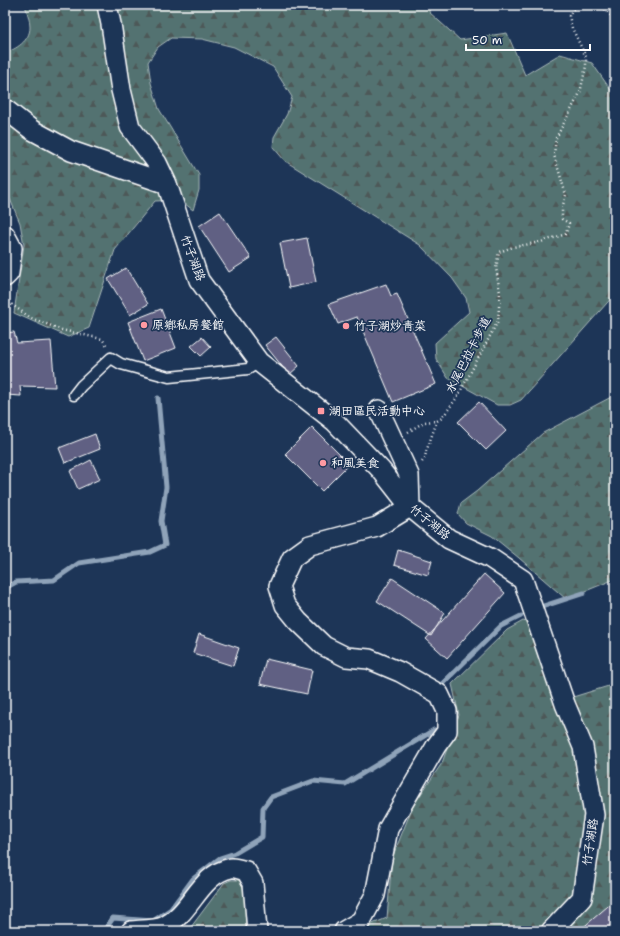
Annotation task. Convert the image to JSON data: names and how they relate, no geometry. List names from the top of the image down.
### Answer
{
  "streets": {
    "street": ["竹子湖路"],
    "path": ["水尾巴拉卡步道"]
  },
  "places": {
    "other": ["原鄉私房餐館", "竹子湖炒青菜", "和風美食"],
    "transit": ["湖田區民活動中心"]
  },
  "scale_bar": "50 m"
}
